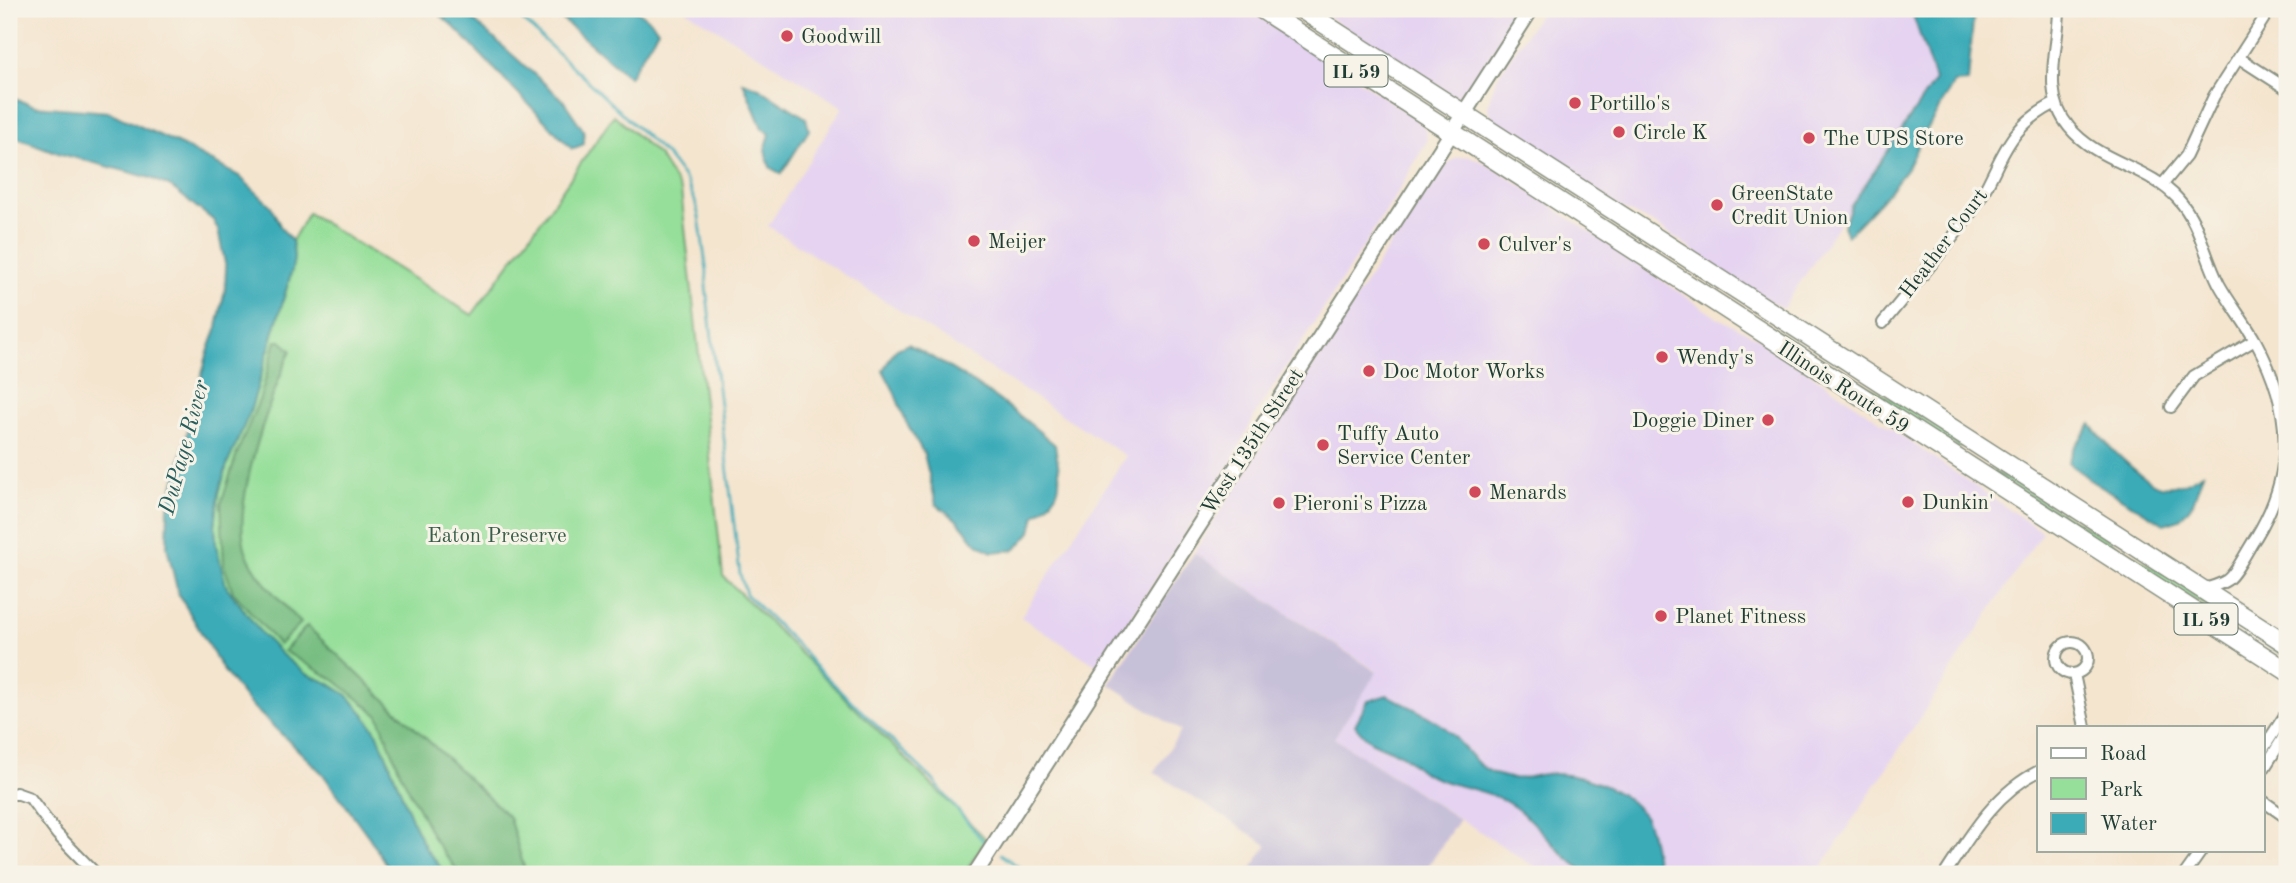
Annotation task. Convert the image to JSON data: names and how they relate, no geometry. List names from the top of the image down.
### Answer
{
  "streets": {
    "main road": ["IL 59", "Illinois Route 59"],
    "street": ["Heather Court", "West 135th Street"]
  },
  "crossings": [
    ["Illinois Route 59", "West 135th Street"]
  ],
  "water": ["DuPage River"],
  "parks": ["Eaton Preserve"],
  "places": [
    "Goodwill",
    "Portillo's",
    "Circle K",
    "The UPS Store",
    "GreenState Credit Union",
    "Meijer",
    "Culver's",
    "Wendy's",
    "Doc Motor Works",
    "Doggie Diner",
    "Tuffy Auto Service Center",
    "Menards",
    "Dunkin'",
    "Pieroni's Pizza",
    "Planet Fitness"
  ],
  "legend": ["Road", "Park", "Water"]
}
